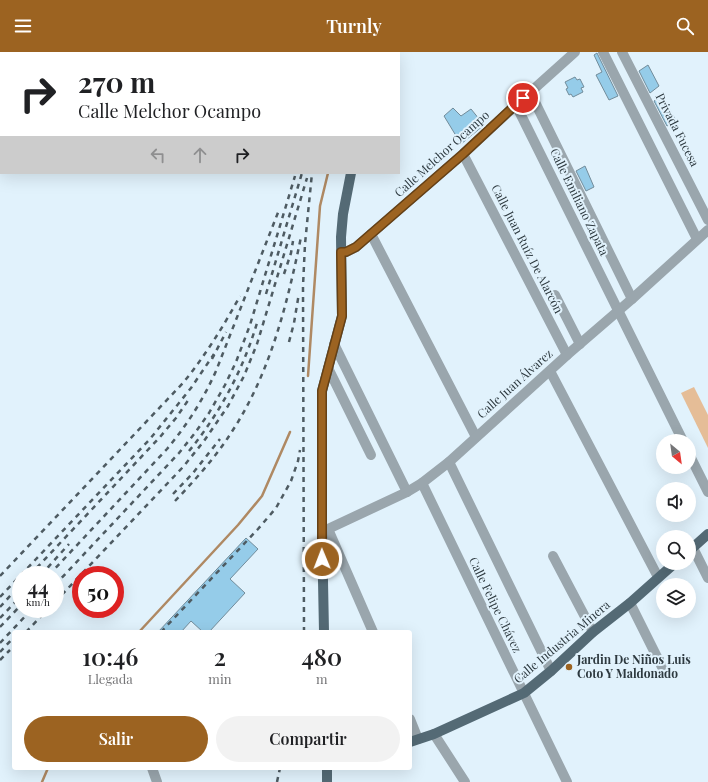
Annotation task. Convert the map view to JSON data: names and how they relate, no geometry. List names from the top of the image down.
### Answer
{
  "streets": {
    "main road": ["Calle Industria Minera"],
    "street": [
      "Privada Fucesa",
      "Calle Melchor Ocampo",
      "Calle Emiliano Zapata",
      "Calle Juan Ruíz De Alarcón",
      "Calle Juan Álvarez",
      "Calle Felipe Chávez"
    ]
  },
  "crossings": [
    ["Calle Melchor Ocampo", "Calle Emiliano Zapata"],
    ["Calle Melchor Ocampo", "Calle Juan Ruíz De Alarcón"],
    ["Calle Emiliano Zapata", "Calle Juan Álvarez"],
    ["Calle Juan Ruíz De Alarcón", "Calle Juan Álvarez"],
    ["Calle Juan Álvarez", "Calle Felipe Chávez"],
    ["Calle Felipe Chávez", "Calle Industria Minera"]
  ],
  "places": ["Jardin De Niños Luis Coto Y Maldonado"],
  "north": "bottom right",
  "page": {
    "header": "Turnly",
    "turn": ["270 m", "Calle Melchor Ocampo"],
    "speed": "44 km/h",
    "limit": "50",
    "eta": [
      "10:46",
      "Llegada",
      "2",
      "min",
      "480",
      "m"
    ],
    "buttons": ["Salir", "Compartir"]
  }
}
